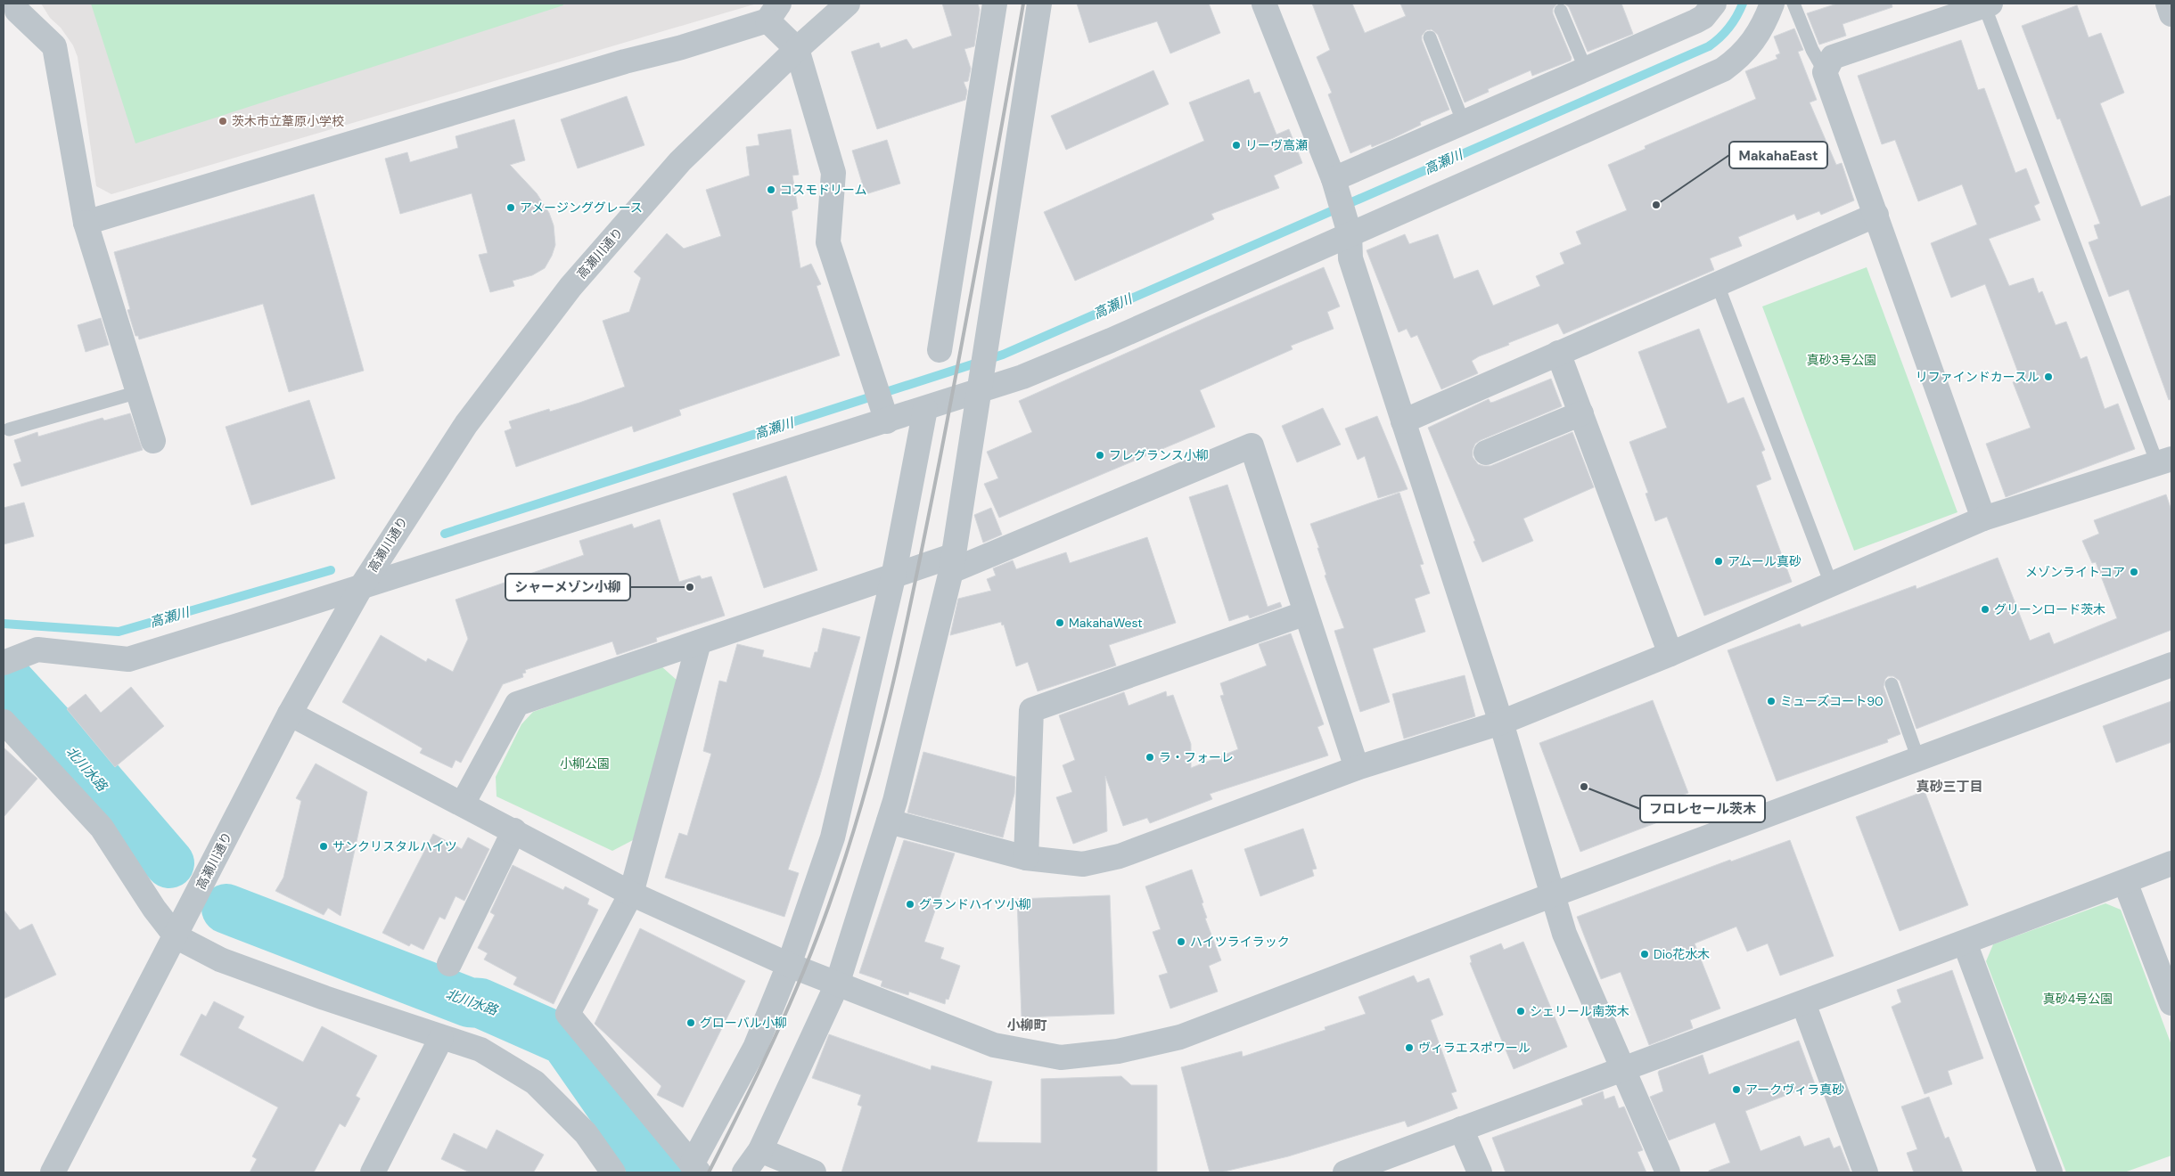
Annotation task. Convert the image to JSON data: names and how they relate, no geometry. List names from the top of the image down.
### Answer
{
  "streets": {
    "street": ["高瀬川通り"]
  },
  "districts": ["真砂三丁目", "小柳町"],
  "water": ["高瀬川", "北川水路"],
  "parks": ["真砂3号公園", "小柳公園", "真砂4号公園"],
  "places": [
    "茨木市立葦原小学校",
    "リーヴ高瀬",
    "コスモドリーム",
    "MakahaEast",
    "アメージンググレース",
    "リファインドカースル",
    "フレグランス小柳",
    "アムール真砂",
    "メゾンライトコア",
    "シャーメゾン小柳",
    "グリーンロード茨木",
    "MakahaWest",
    "ミューズコート90",
    "ラ・フォーレ",
    "フロレセール茨木",
    "サンクリスタルハイツ",
    "グランドハイツ小柳",
    "ハイツライラック",
    "Dio花水木",
    "シェリール南茨木",
    "グローバル小柳",
    "ヴィラエスポワール",
    "アークヴィラ真砂"
  ]
}
